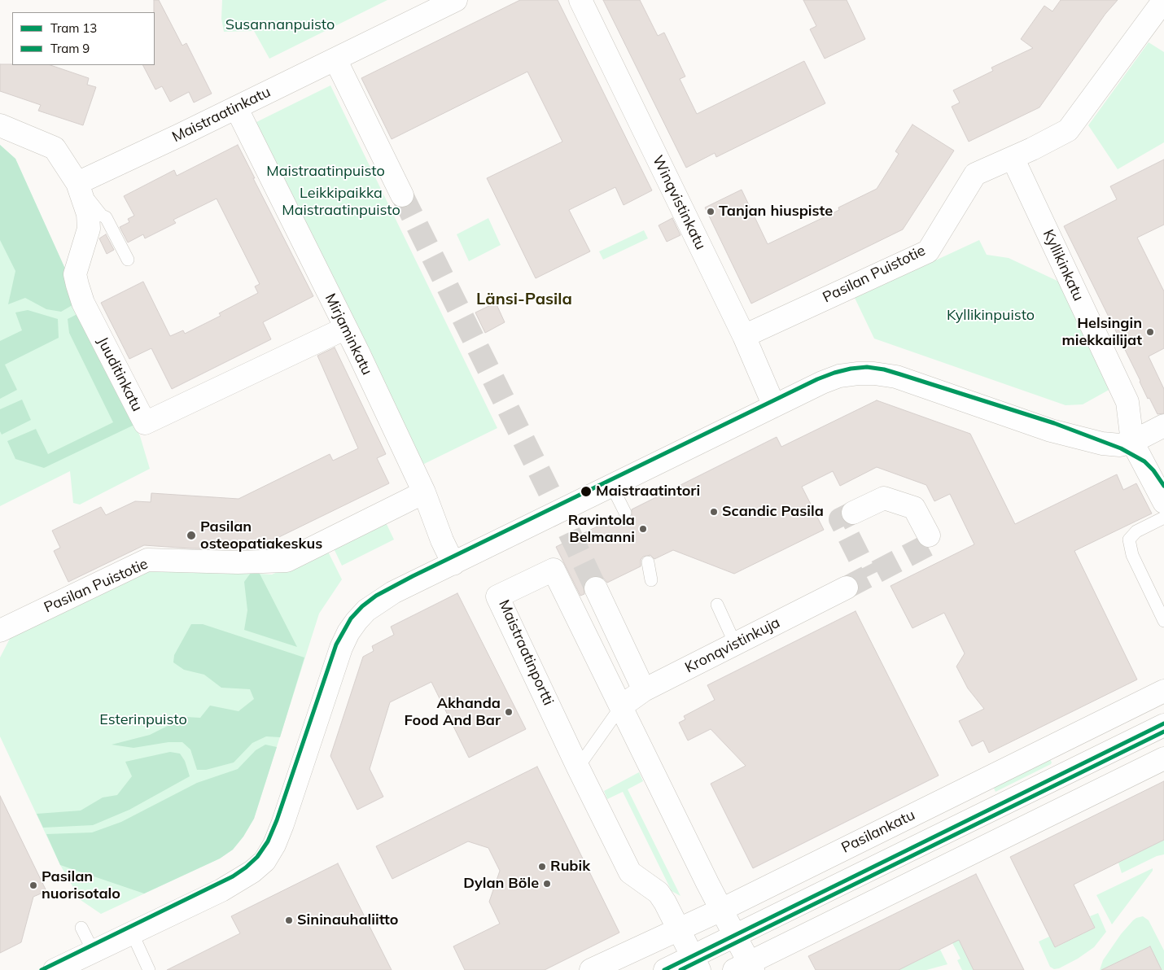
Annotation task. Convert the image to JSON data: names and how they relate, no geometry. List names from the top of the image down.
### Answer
{
  "streets": {
    "street": [
      "Maistraatinkatu",
      "Winqvistinkatu",
      "Kyllikinkatu",
      "Pasilan Puistotie",
      "Mirjaminkatu",
      "Juuditinkatu",
      "Kronqvistinkuja",
      "Maistraatinportti",
      "Pasilankatu"
    ]
  },
  "crossings": [
    ["Maistraatinkatu", "Mirjaminkatu"],
    ["Maistraatinkatu", "Juuditinkatu"],
    ["Winqvistinkatu", "Pasilan Puistotie"],
    ["Kyllikinkatu", "Pasilan Puistotie"],
    ["Pasilan Puistotie", "Mirjaminkatu"],
    ["Mirjaminkatu", "Juuditinkatu"],
    ["Kronqvistinkuja", "Maistraatinportti"],
    ["Maistraatinportti", "Pasilankatu"]
  ],
  "districts": ["Länsi-Pasila"],
  "parks": [
    "Susannanpuisto",
    "Maistraatinpuisto",
    "Leikkipaikka Maistraatinpuisto",
    "Kyllikinpuisto",
    "Esterinpuisto"
  ],
  "places": [
    "Tanjan hiuspiste",
    "Helsingin miekkailijat",
    "Maistraatintori",
    "Scandic Pasila",
    "Ravintola Belmanni",
    "Pasilan osteopatiakeskus",
    "Akhanda Food And Bar",
    "Rubik",
    "Dylan Böle",
    "Pasilan nuorisotalo",
    "Sininauhaliitto"
  ],
  "lines": ["tram line 13", "tram line 9"],
  "legend": ["Tram 13", "Tram 9"]
}
